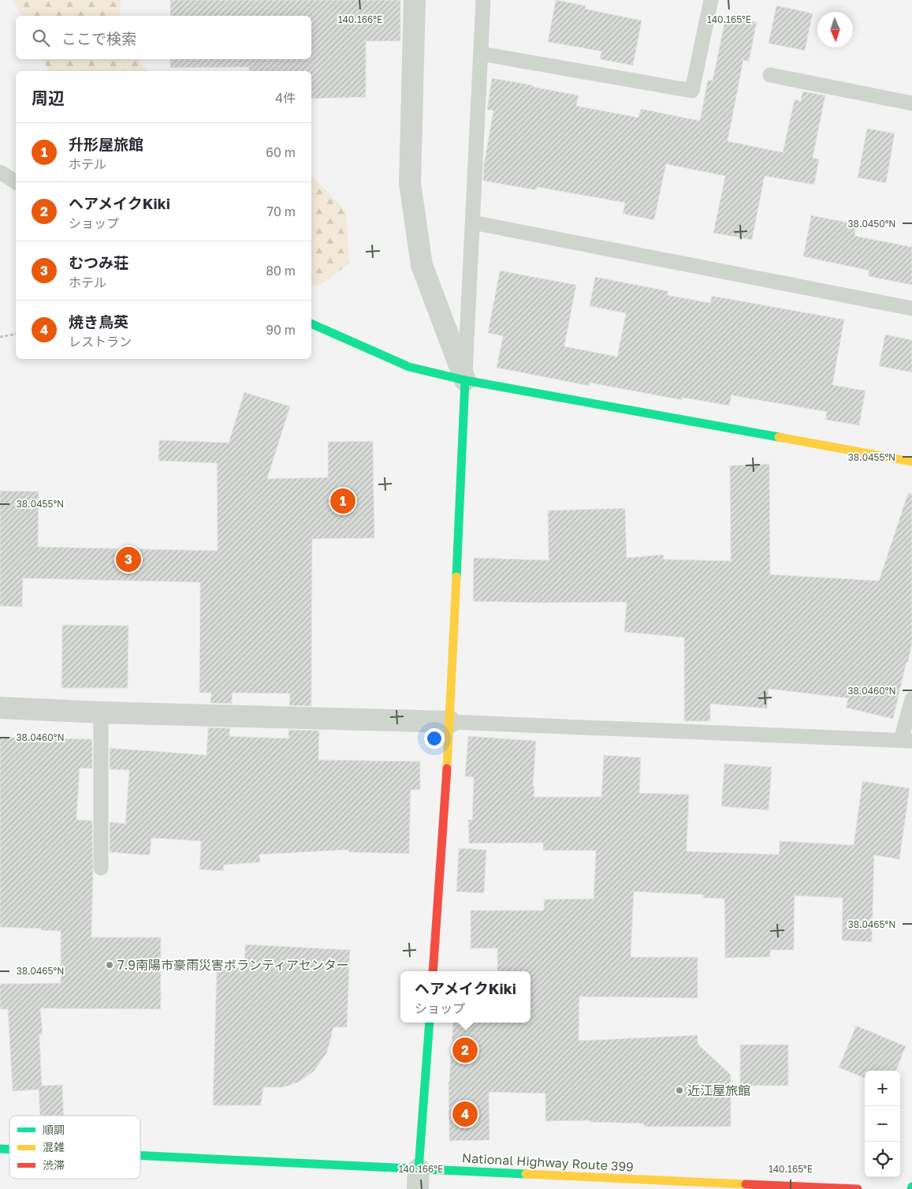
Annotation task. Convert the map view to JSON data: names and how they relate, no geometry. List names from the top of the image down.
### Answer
{
  "streets": {
    "main road": ["National Highway Route 399"]
  },
  "places": ["7.9南陽市豪雨災害ボランティアセンター", "近江屋旅館"],
  "legend": ["順調", "混雑", "渋滞"],
  "north": "bottom",
  "page": {
    "search": "ここで検索",
    "heading": ["周辺", "4件"],
    "list": [
      {
        "mark": "1",
        "name": "升形屋旅館",
        "note": "ホテル",
        "value": "60 m"
      },
      {
        "mark": "2",
        "name": "ヘアメイクKiki",
        "note": "ショップ",
        "value": "70 m"
      },
      {
        "mark": "3",
        "name": "むつみ荘",
        "note": "ホテル",
        "value": "80 m"
      },
      {
        "mark": "4",
        "name": "焼き鳥英",
        "note": "レストラン",
        "value": "90 m"
      }
    ],
    "pins": [
      "1",
      "3",
      "2",
      "4"
    ],
    "popup": ["ヘアメイクKiki", "ショップ"],
    "map_buttons": ["+", "−"]
  },
  "coordinates": [
    "140.166°E",
    "140.165°E",
    "38.0450°N",
    "38.0455°N",
    "38.0460°N",
    "38.0465°N"
  ]
}
